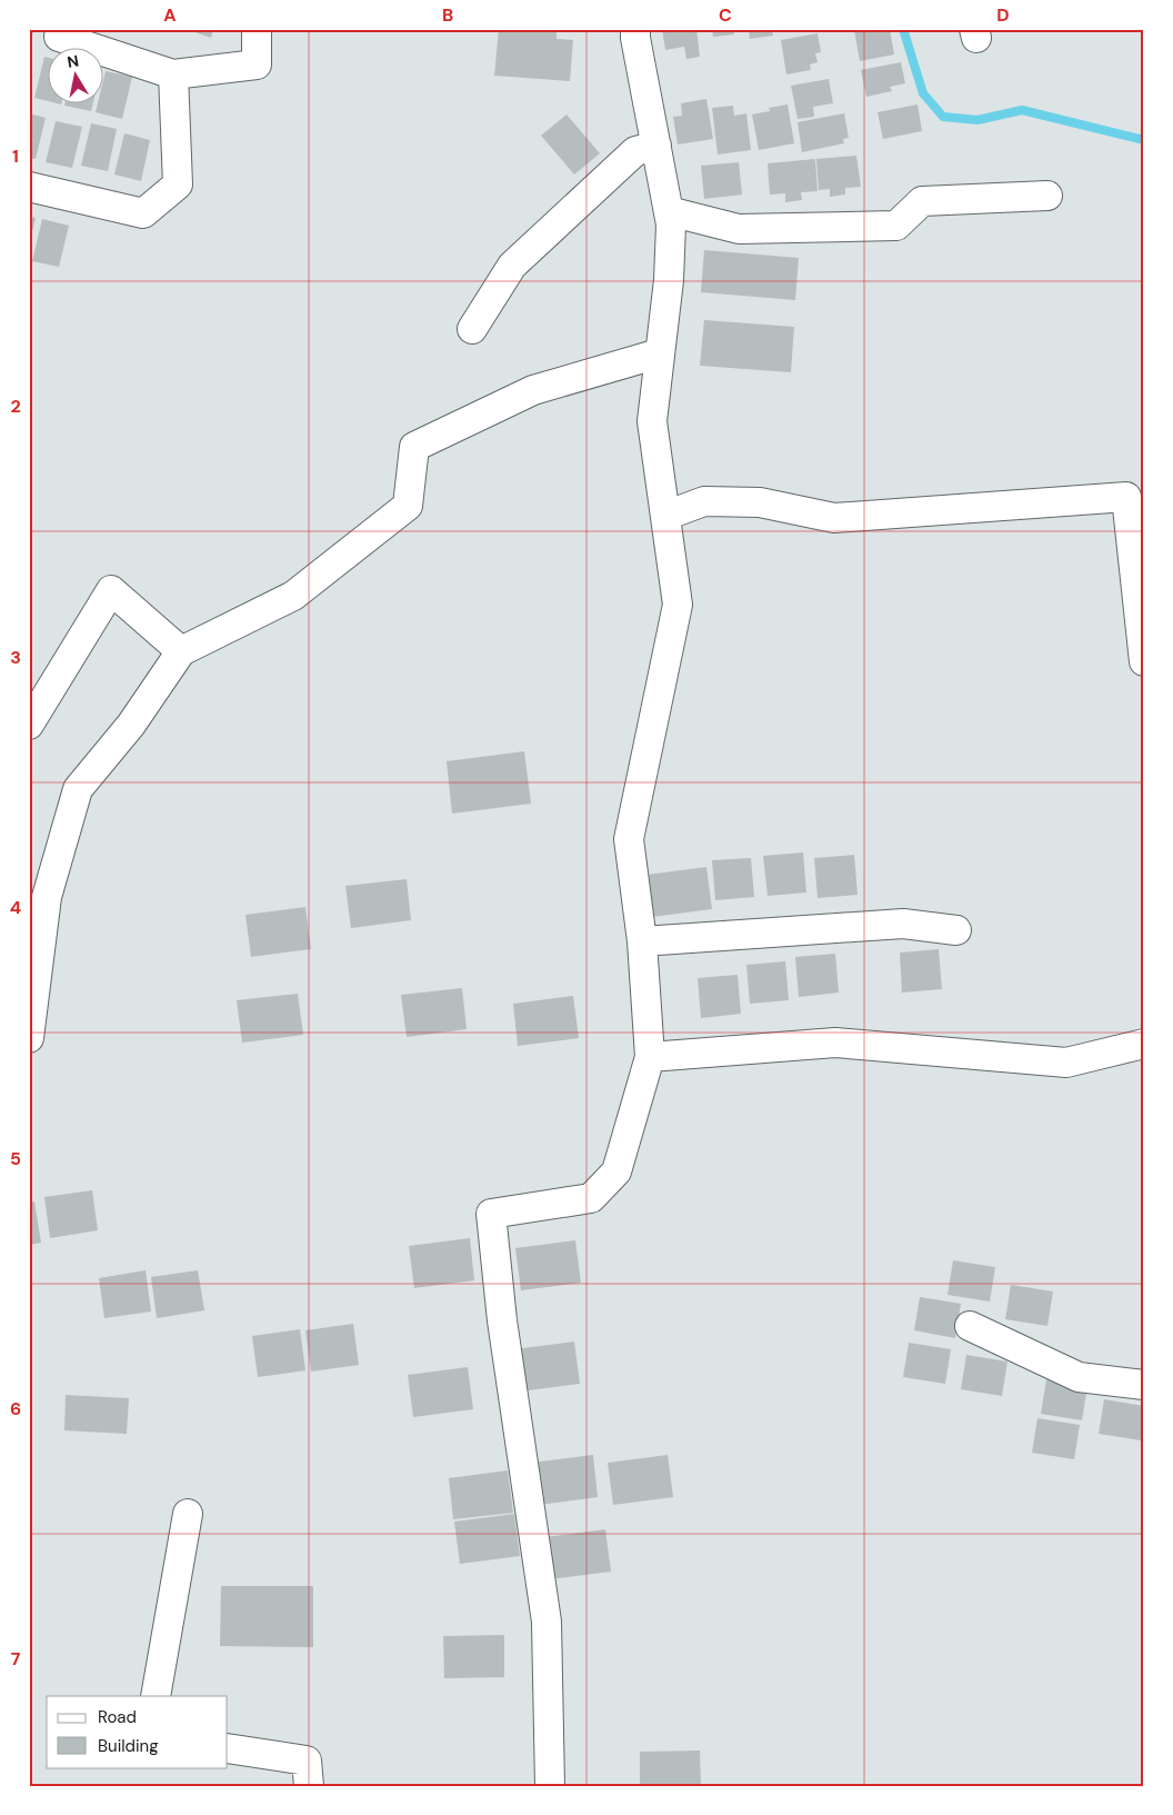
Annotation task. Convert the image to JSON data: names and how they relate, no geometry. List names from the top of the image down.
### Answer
{
  "legend": ["Road", "Building"],
  "north": "top",
  "grid": {
    "columns": [
      "A",
      "B",
      "C",
      "D"
    ],
    "rows": [
      "1",
      "2",
      "3",
      "4",
      "5",
      "6",
      "7"
    ]
  }
}
